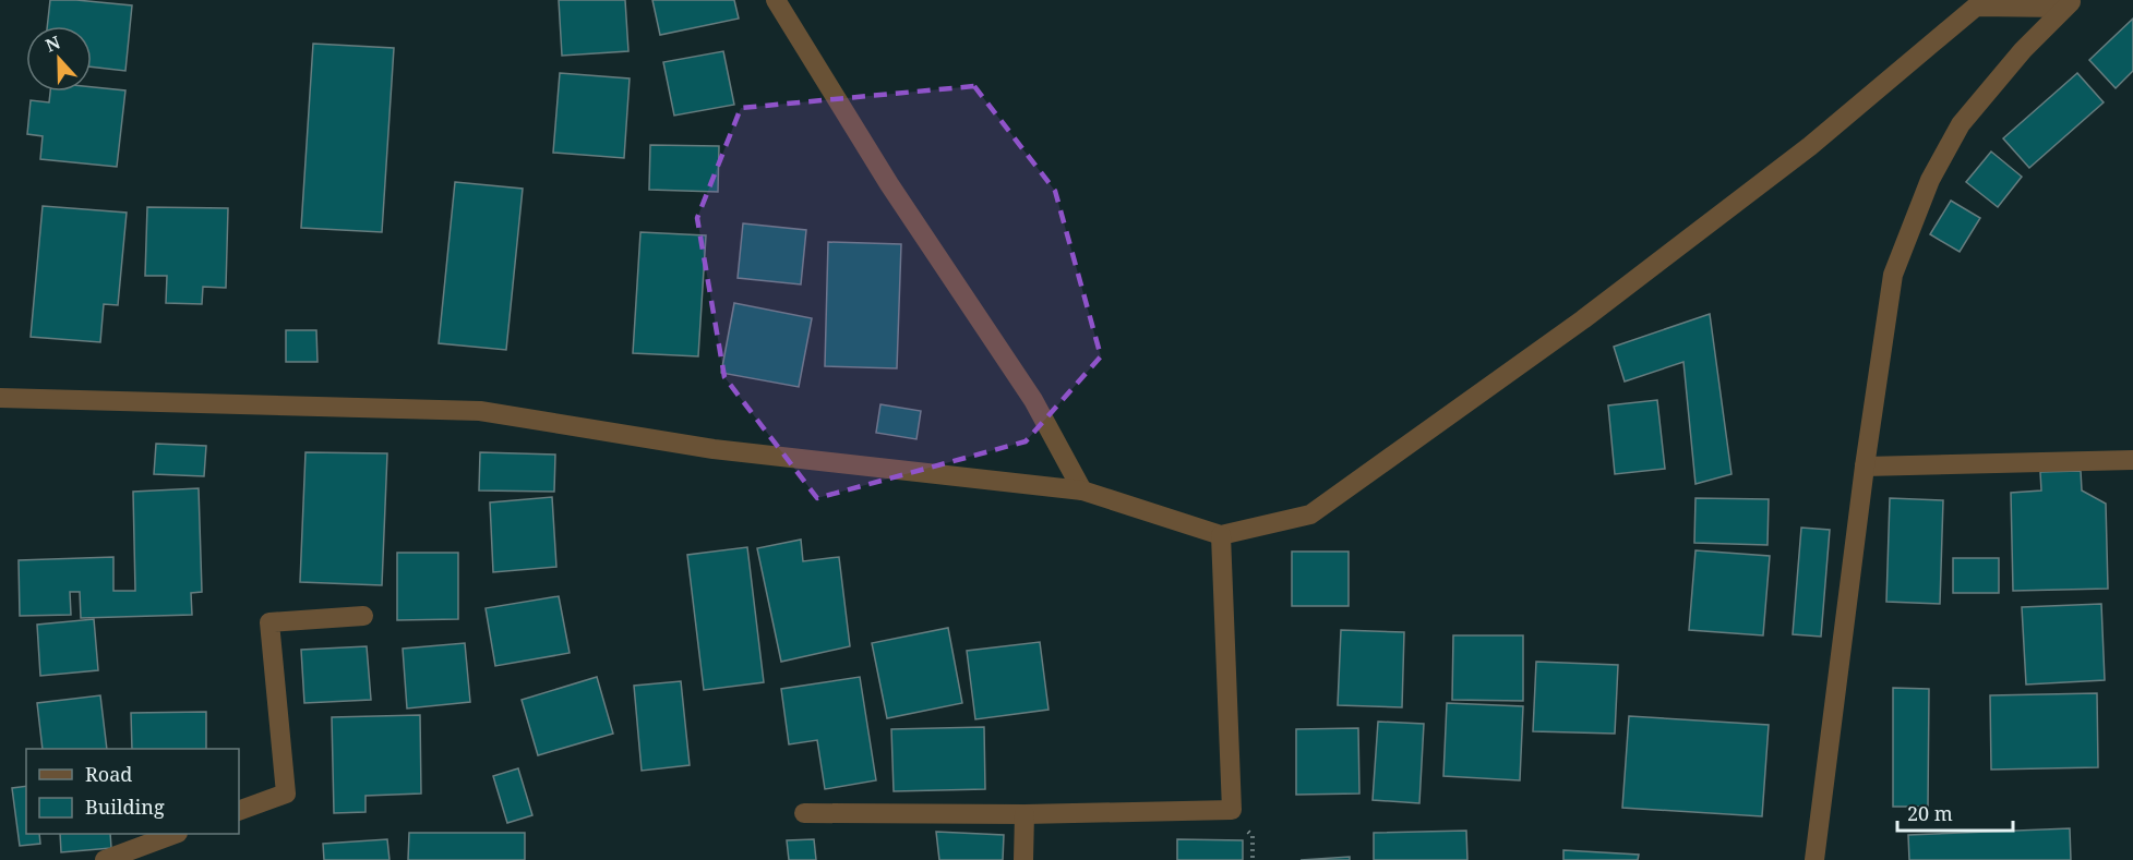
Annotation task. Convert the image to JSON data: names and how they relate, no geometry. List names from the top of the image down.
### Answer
{
  "legend": ["Road", "Building"],
  "scale_bar": "20 m",
  "north": "top"
}
